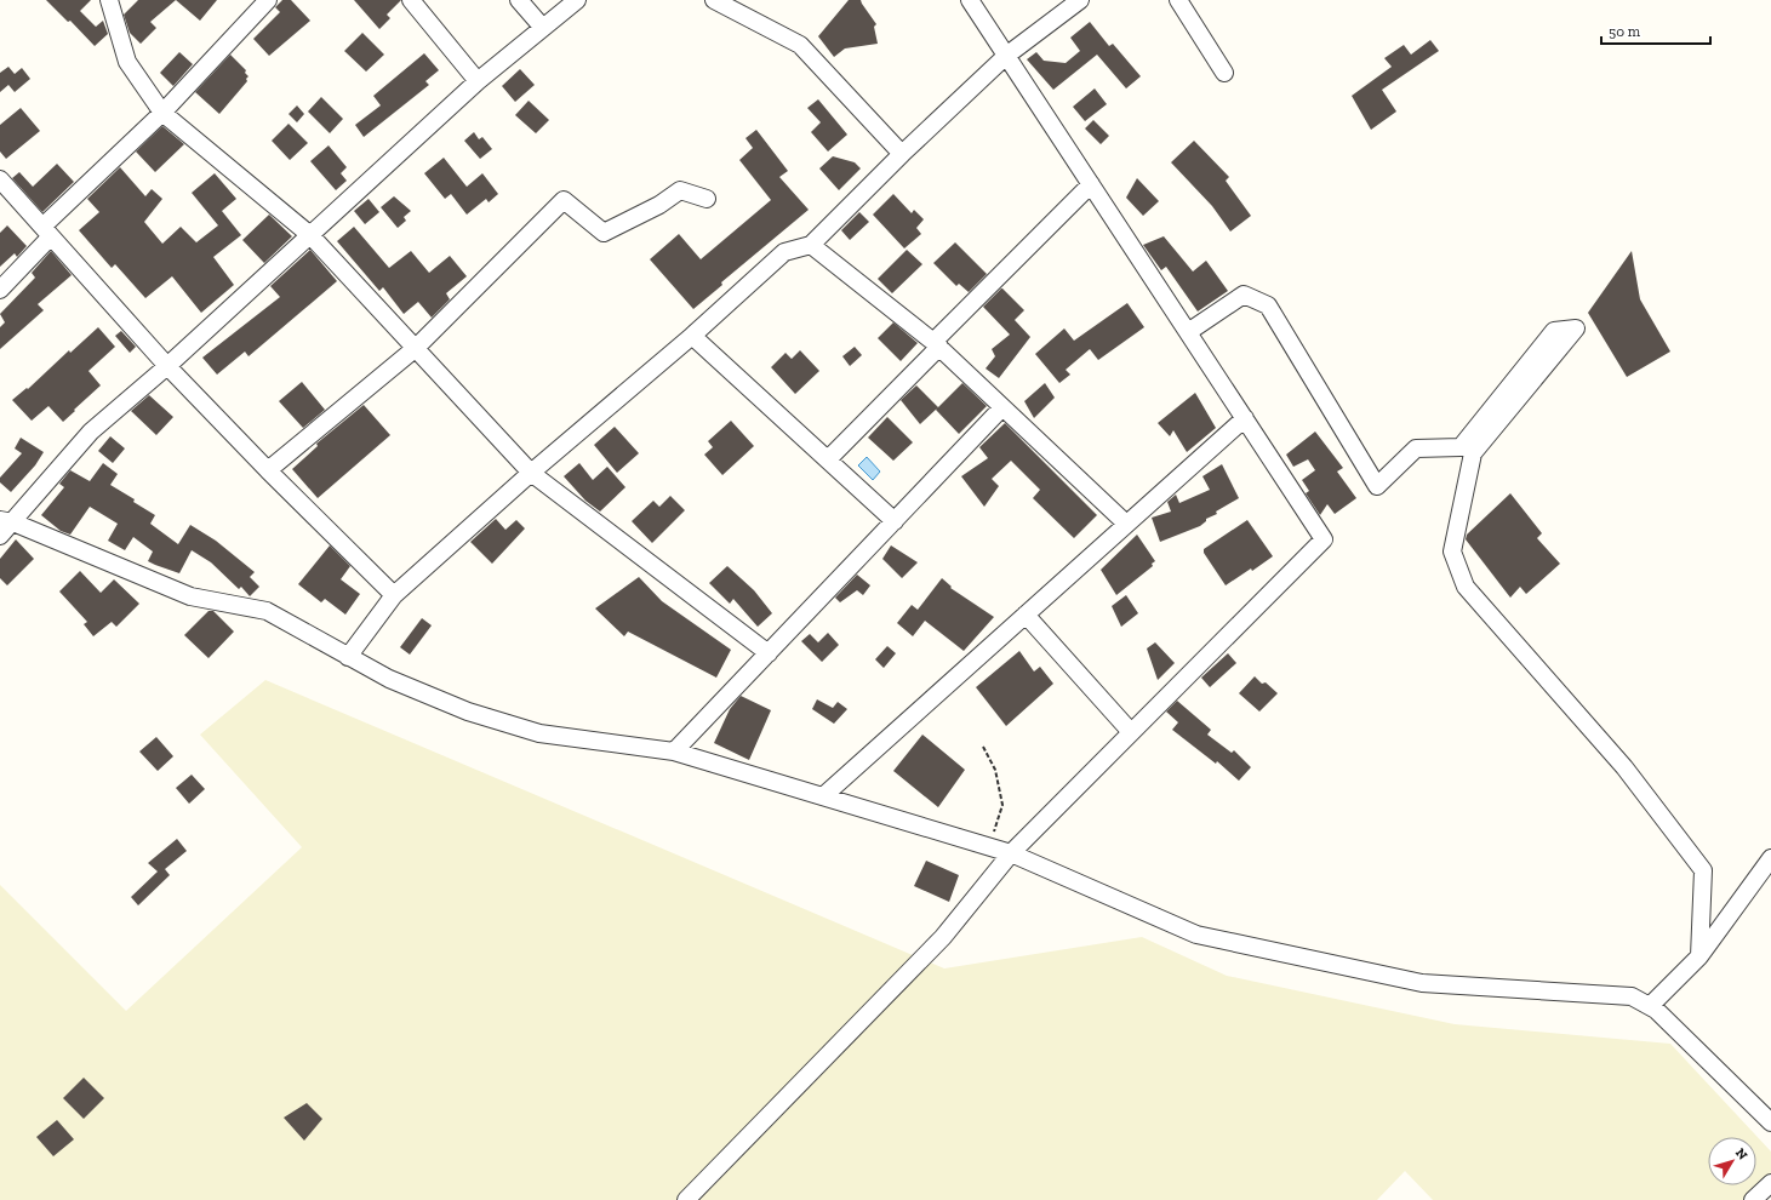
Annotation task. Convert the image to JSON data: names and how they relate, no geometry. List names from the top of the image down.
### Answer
{
  "scale_bar": "50 m",
  "north": "top right"
}
